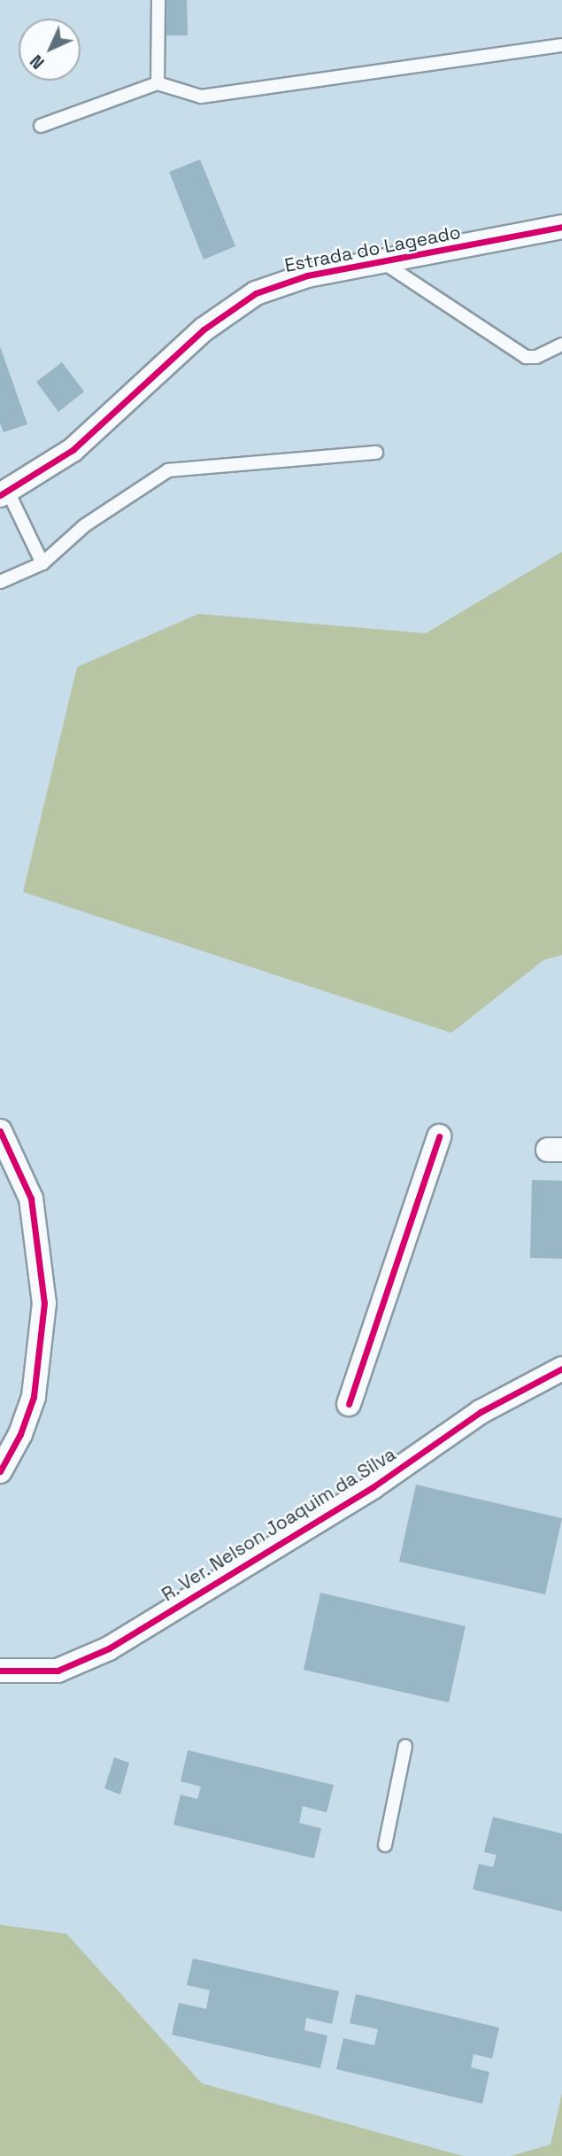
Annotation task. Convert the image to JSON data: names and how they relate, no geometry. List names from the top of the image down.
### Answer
{
  "streets": {
    "street": ["Estrada do Lageado", "R. Ver. Nelson Joaquim da Silva"]
  },
  "north": "bottom left"
}
